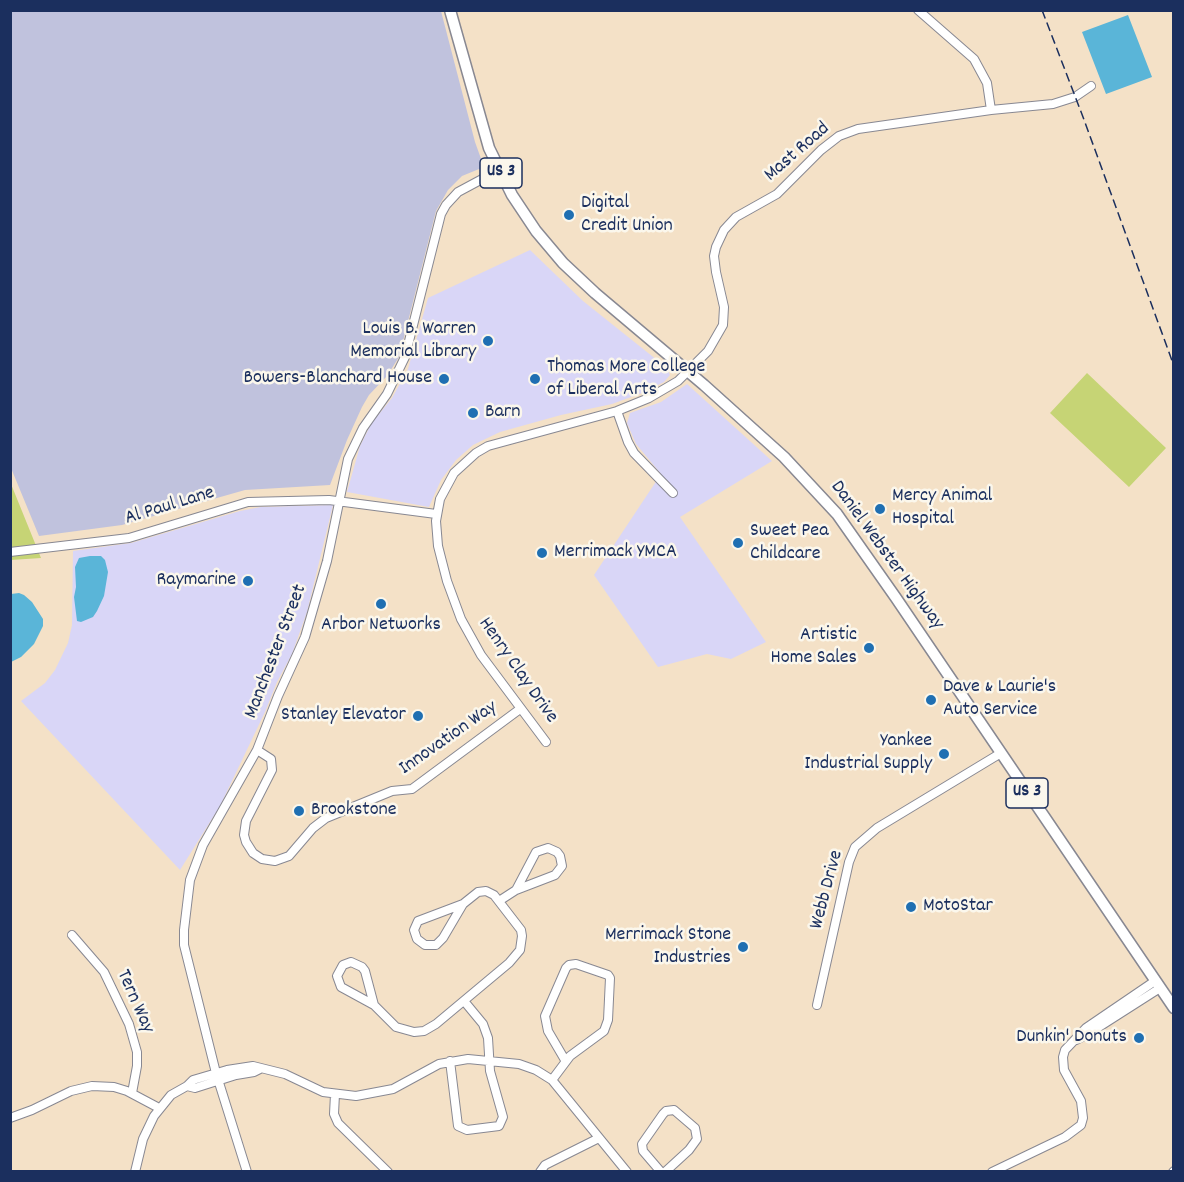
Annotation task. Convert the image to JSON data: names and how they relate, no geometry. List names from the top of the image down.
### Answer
{
  "streets": {
    "main road": ["US 3", "Daniel Webster Highway"],
    "street": [
      "Mast Road",
      "Al Paul Lane",
      "Manchester Street",
      "Henry Clay Drive",
      "Innovation Way",
      "Webb Drive",
      "Tern Way"
    ]
  },
  "crossings": [
    ["Mast Road", "Daniel Webster Highway"],
    ["Mast Road", "Henry Clay Drive"],
    ["Al Paul Lane", "Manchester Street"],
    ["Daniel Webster Highway", "Manchester Street"],
    ["Daniel Webster Highway", "Henry Clay Drive"],
    ["Daniel Webster Highway", "Webb Drive"],
    ["Manchester Street", "Innovation Way"],
    ["Henry Clay Drive", "Innovation Way"]
  ],
  "places": [
    "Digital Credit Union",
    "Louis B. Warren Memorial Library",
    "Bowers-Blanchard House",
    "Thomas More College of Liberal Arts",
    "Barn",
    "Mercy Animal Hospital",
    "Sweet Pea Childcare",
    "Merrimack YMCA",
    "Raymarine",
    "Arbor Networks",
    "Artistic Home Sales",
    "Dave & Laurie's Auto Service",
    "Stanley Elevator",
    "Yankee Industrial Supply",
    "Brookstone",
    "MotoStar",
    "Merrimack Stone Industries",
    "Dunkin' Donuts"
  ]
}
